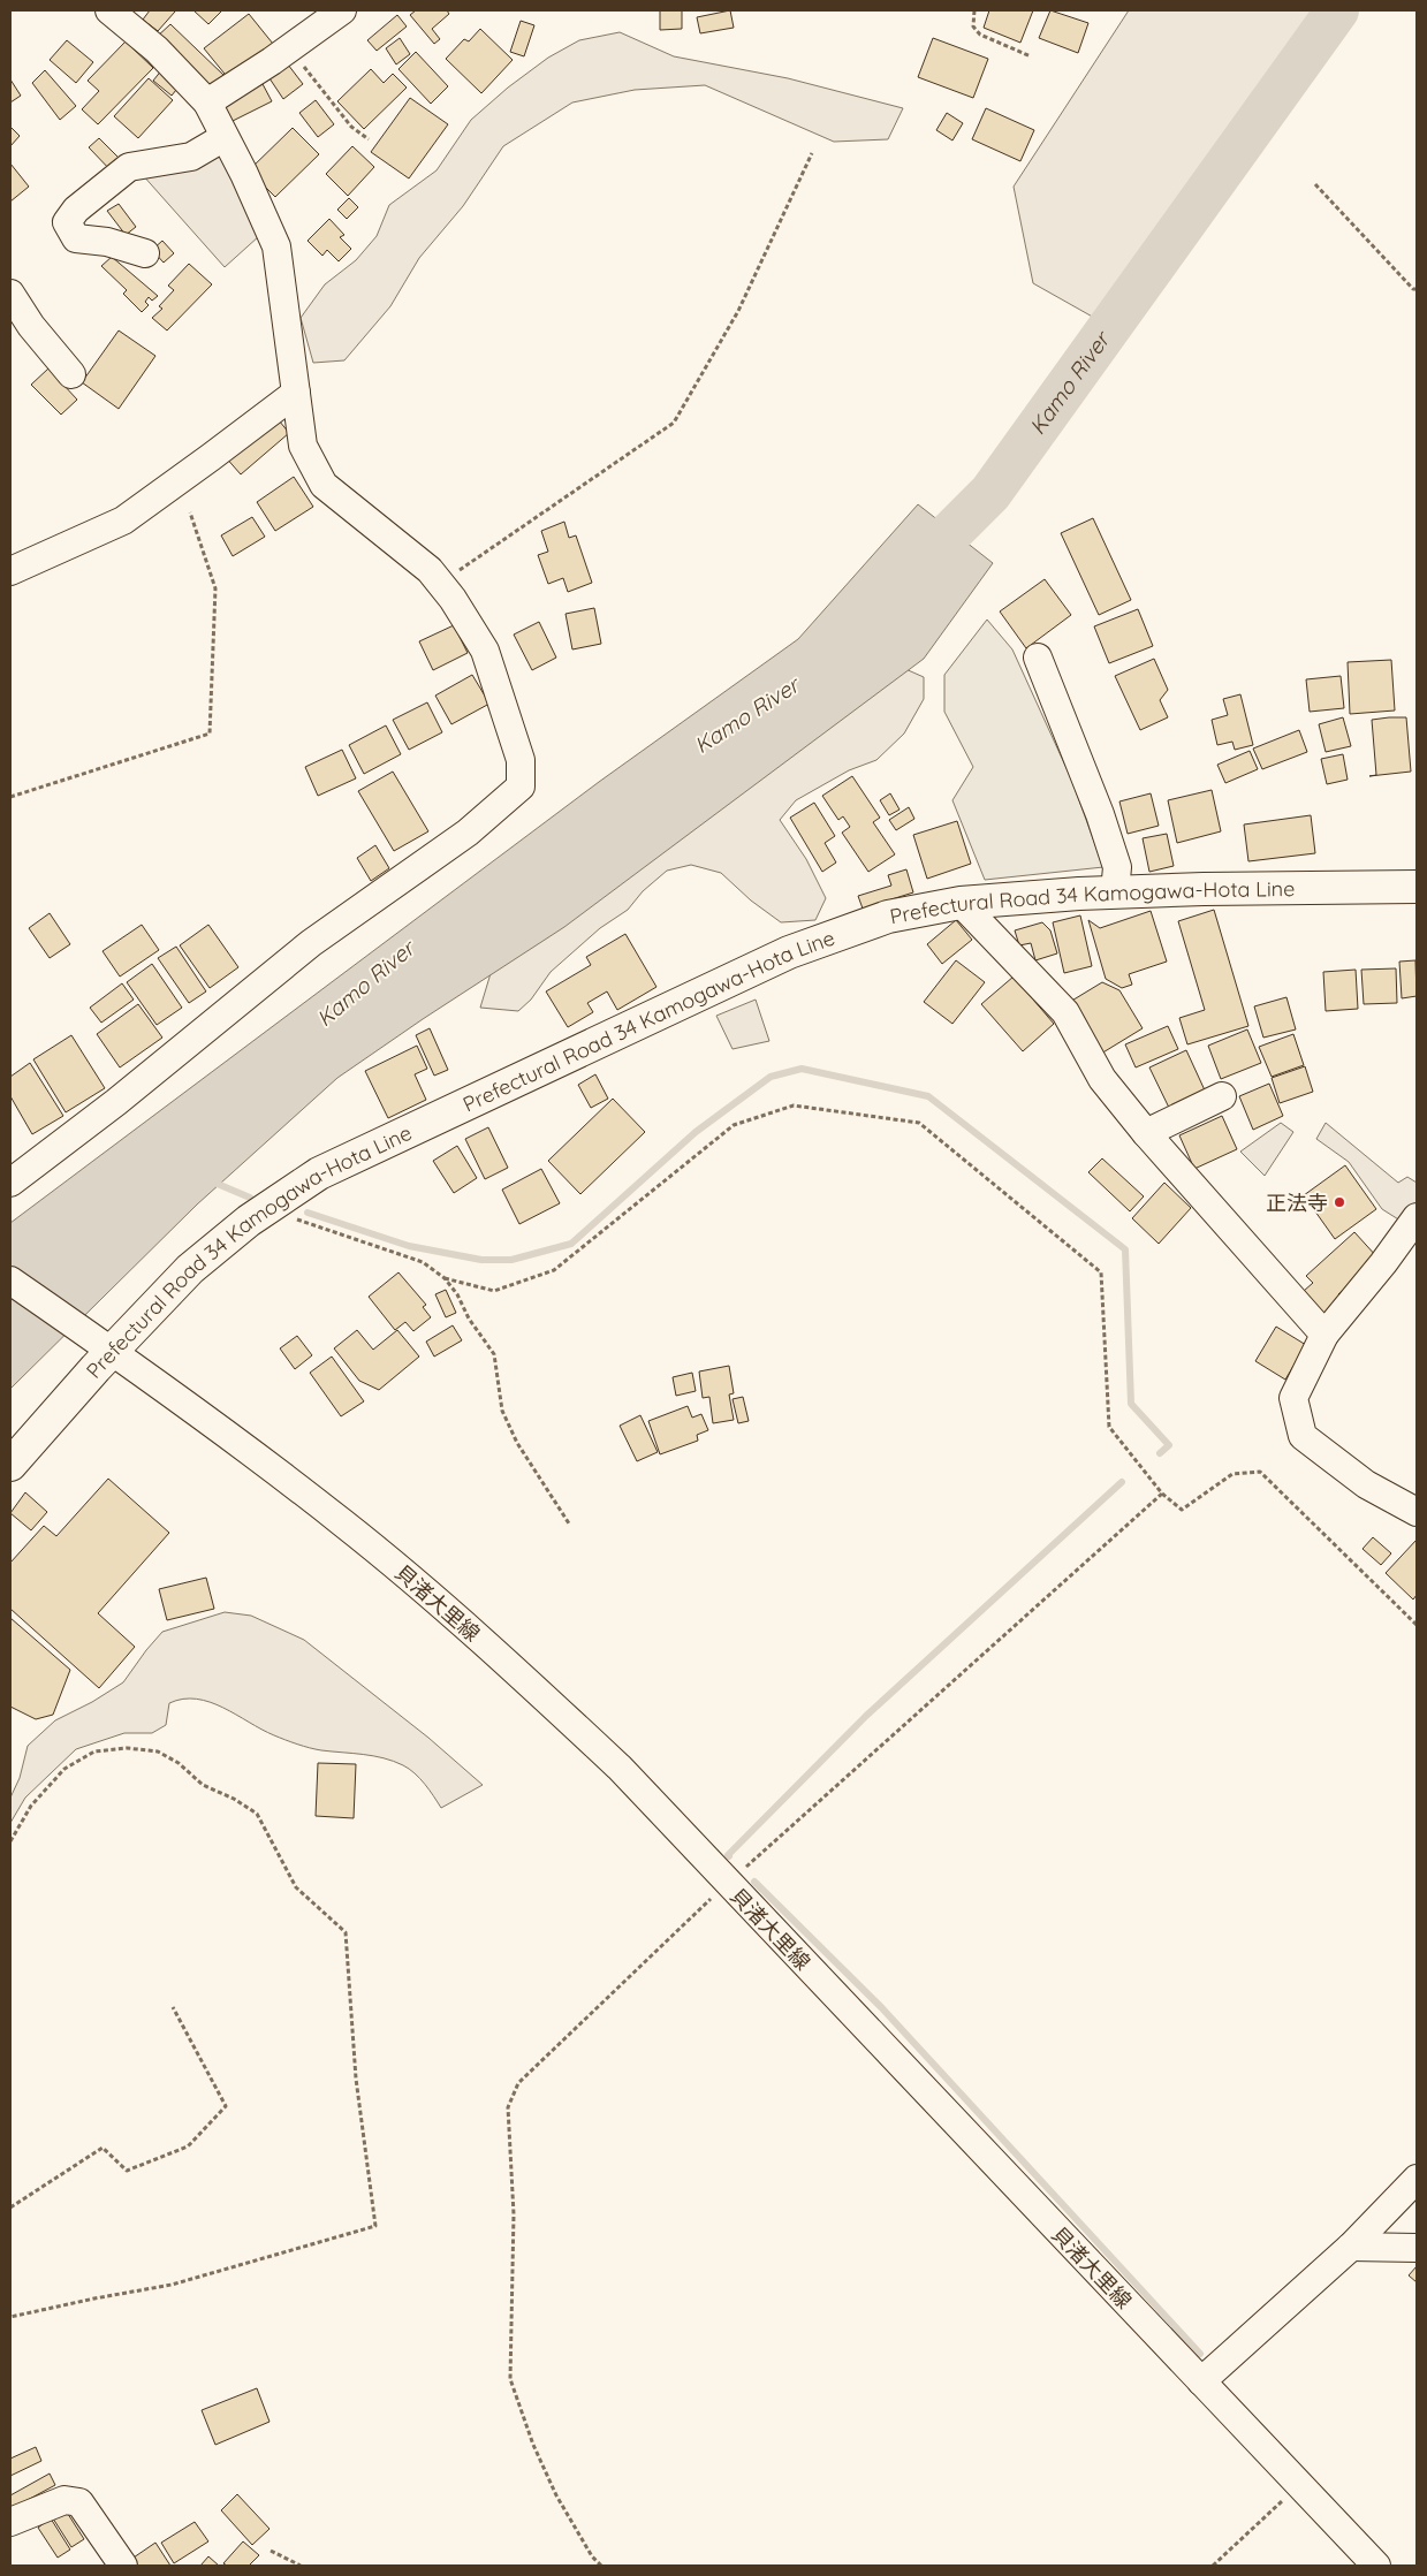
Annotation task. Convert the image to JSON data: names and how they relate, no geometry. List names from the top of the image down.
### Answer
{
  "streets": {
    "main road": ["Prefectural Road 34 Kamogawa-Hota Line"],
    "street": ["貝渚大里線"]
  },
  "crossings": [
    ["Prefectural Road 34 Kamogawa-Hota Line", "貝渚大里線"]
  ],
  "water": ["Kamo River"],
  "places": ["正法寺"]
}
